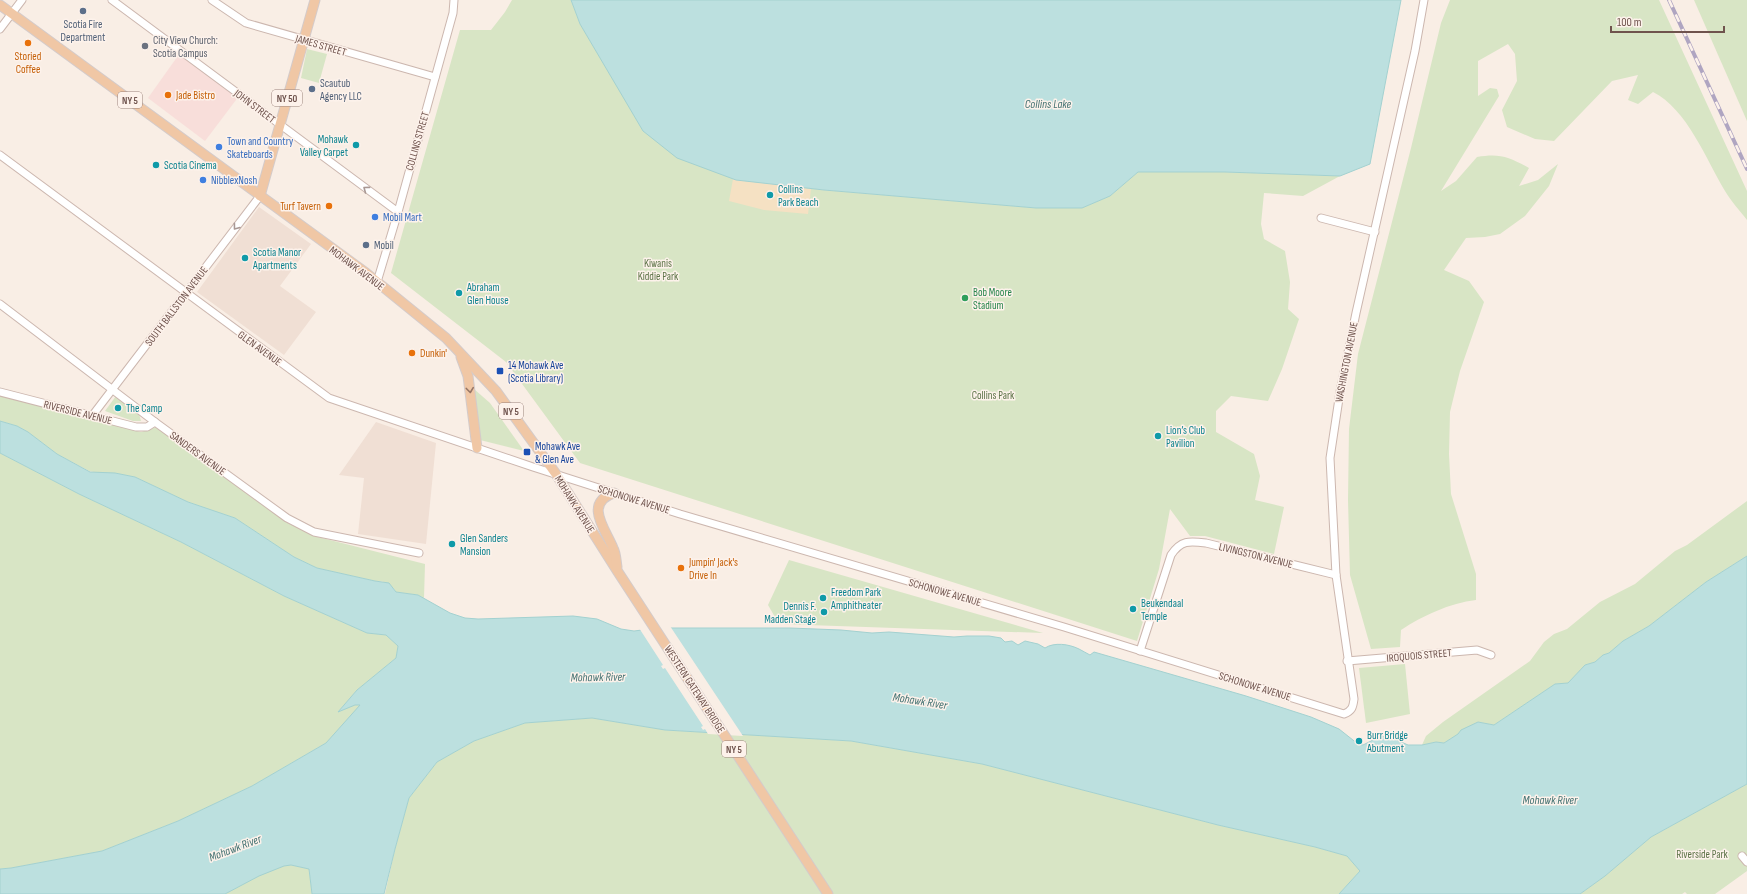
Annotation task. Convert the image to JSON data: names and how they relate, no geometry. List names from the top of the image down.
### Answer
{
  "streets": {
    "main road": [
      "NY 50",
      "NY 5",
      "MOHAWK AVENUE",
      "WESTERN GATEWAY BRIDGE"
    ],
    "street": [
      "JAMES STREET",
      "JOHN STREET",
      "COLLINS STREET",
      "SOUTH BALLSTON AVENUE",
      "GLEN AVENUE",
      "WASHINGTON AVENUE",
      "RIVERSIDE AVENUE",
      "SANDERS AVENUE",
      "SCHONOWE AVENUE",
      "LIVINGSTON AVENUE",
      "IROQUOIS STREET"
    ]
  },
  "crossings": [
    ["JAMES STREET", "NY 50"],
    ["JAMES STREET", "COLLINS STREET"],
    ["NY 50", "JOHN STREET"],
    ["NY 50", "MOHAWK AVENUE"],
    ["NY 50", "SOUTH BALLSTON AVENUE"],
    ["JOHN STREET", "COLLINS STREET"],
    ["COLLINS STREET", "MOHAWK AVENUE"],
    ["MOHAWK AVENUE", "SOUTH BALLSTON AVENUE"],
    ["MOHAWK AVENUE", "GLEN AVENUE"],
    ["MOHAWK AVENUE", "SCHONOWE AVENUE"],
    ["MOHAWK AVENUE", "WESTERN GATEWAY BRIDGE"],
    ["SOUTH BALLSTON AVENUE", "GLEN AVENUE"],
    ["SOUTH BALLSTON AVENUE", "RIVERSIDE AVENUE"],
    ["SOUTH BALLSTON AVENUE", "SANDERS AVENUE"],
    ["GLEN AVENUE", "SCHONOWE AVENUE"],
    ["WASHINGTON AVENUE", "SCHONOWE AVENUE"],
    ["WASHINGTON AVENUE", "LIVINGSTON AVENUE"],
    ["WASHINGTON AVENUE", "IROQUOIS STREET"],
    ["RIVERSIDE AVENUE", "SANDERS AVENUE"],
    ["SCHONOWE AVENUE", "LIVINGSTON AVENUE"]
  ],
  "one_way": ["JOHN STREET", "SOUTH BALLSTON AVENUE"],
  "water": ["Collins Lake", "Mohawk River"],
  "parks": ["Kiwanis Kiddie Park", "Collins Park", "Riverside Park"],
  "places": {
    "other": [
      "Scotia Fire Department",
      "Storied Coffee",
      "City View Church: Scotia Campus",
      "Scautub Agency LLC",
      "Jade Bistro",
      "Mohawk Valley Carpet",
      "Town and Country Skateboards",
      "Scotia Cinema",
      "NibblexNosh",
      "Collins Park Beach",
      "Turf Tavern",
      "Mobil Mart",
      "Mobil",
      "Scotia Manor Apartments",
      "Abraham Glen House",
      "Bob Moore Stadium",
      "Dunkin'",
      "The Camp",
      "Lion’s Club Pavilion",
      "Glen Sanders Mansion",
      "Jumpin' Jack's Drive In",
      "Freedom Park Amphitheater",
      "Beukendaal Temple",
      "Dennis F. Madden Stage",
      "Burr Bridge Abutment"
    ],
    "transit": ["14 Mohawk Ave (Scotia Library)", "Mohawk Ave & Glen Ave"]
  },
  "scale_bar": "100 m"
}
